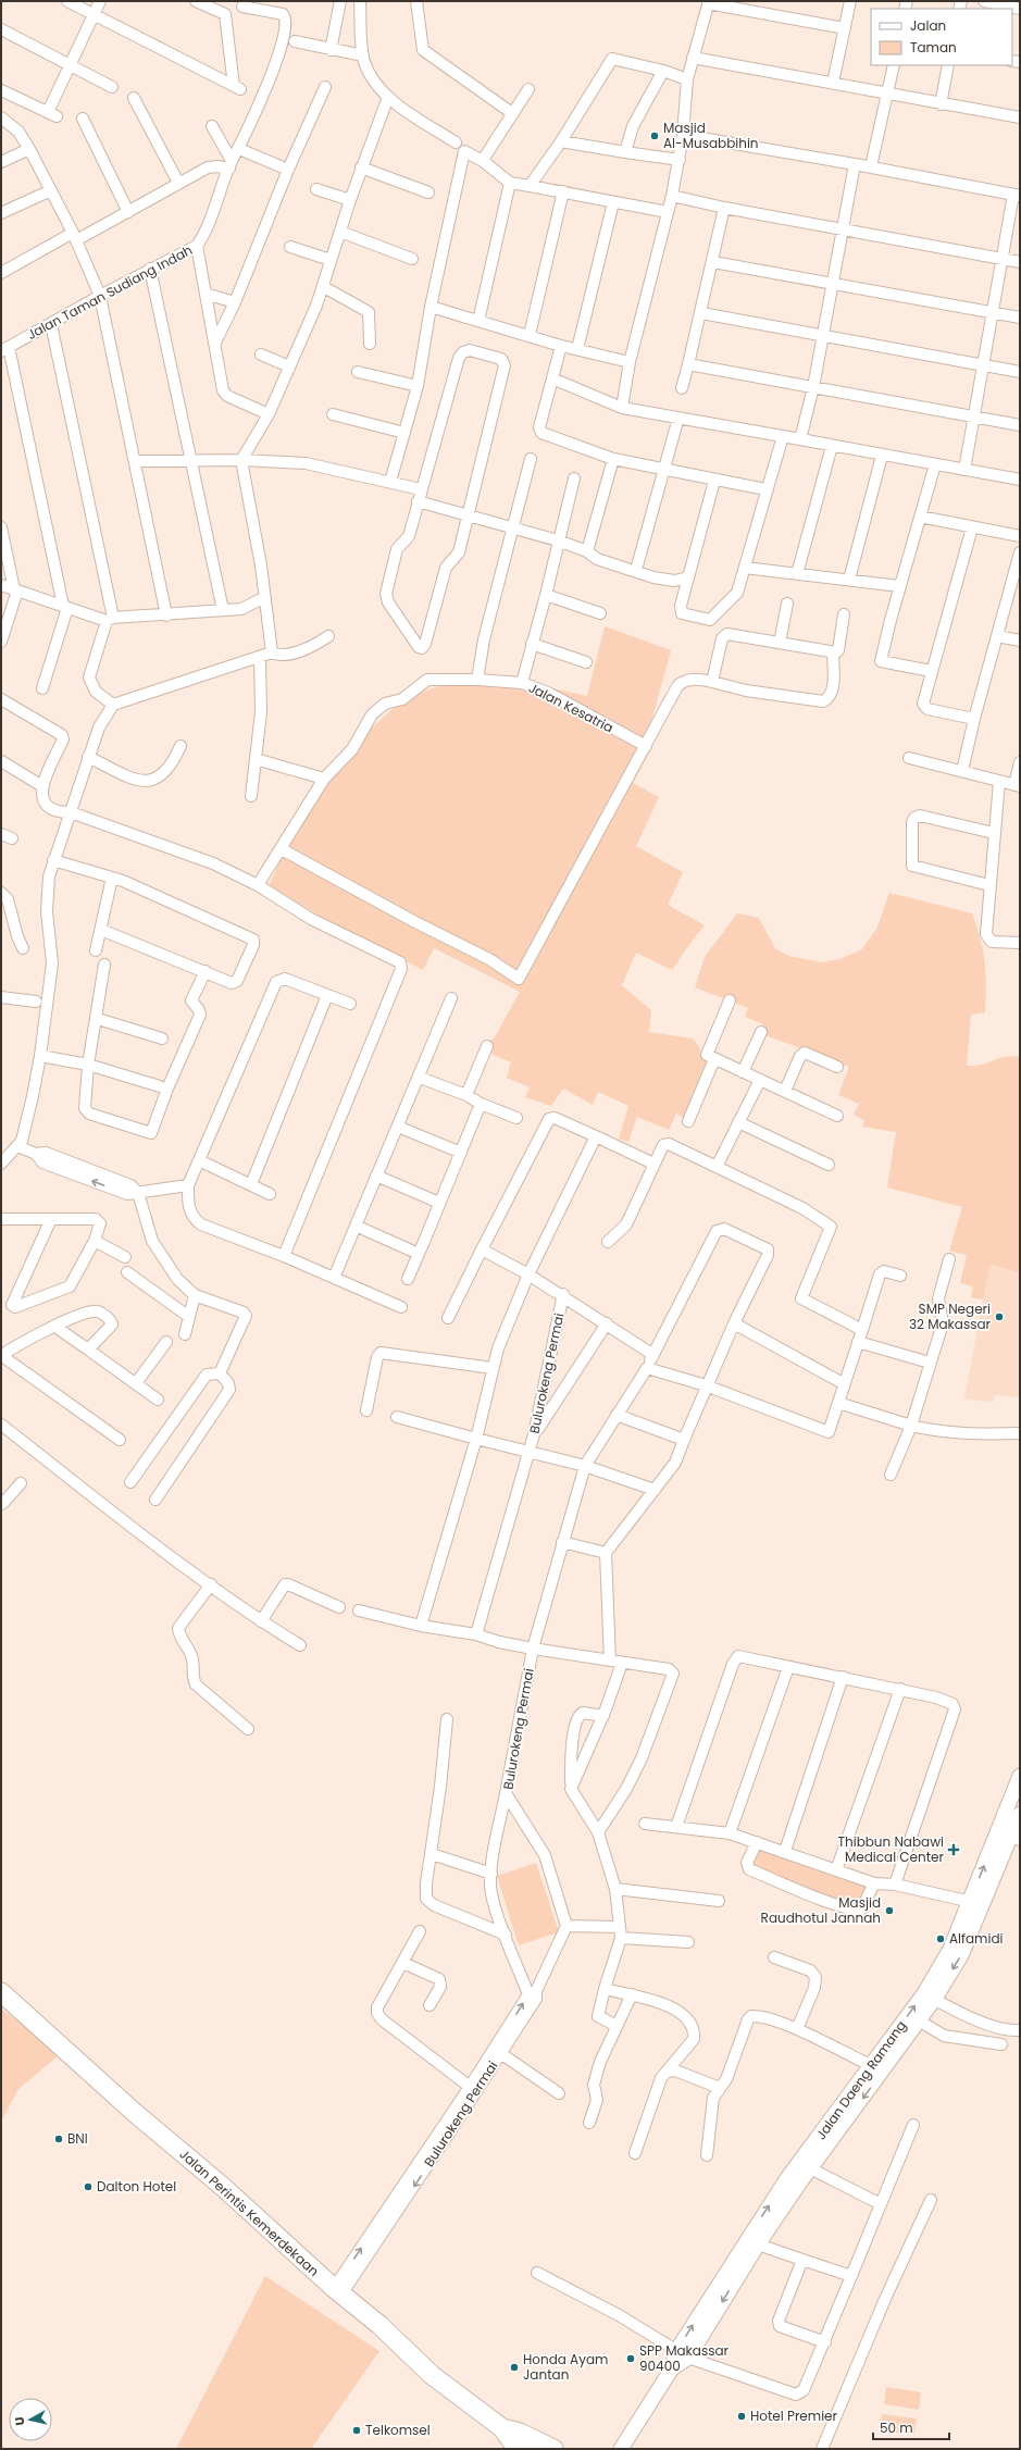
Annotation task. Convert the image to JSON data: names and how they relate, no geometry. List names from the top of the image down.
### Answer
{
  "streets": {
    "highway": ["Jalan Perintis Kemerdekaan"],
    "main road": ["Jalan Daeng Ramang"],
    "street": ["Jalan Taman Sudiang Indah", "Jalan Kesatria", "Bulurokeng Permai"]
  },
  "crossings": [
    ["Bulurokeng Permai", "Jalan Perintis Kemerdekaan"]
  ],
  "places": {
    "other": [
      "Masjid Al-Musabbihin",
      "SMP Negeri 32 Makassar",
      "Masjid Raudhotul Jannah",
      "Alfamidi",
      "BNI",
      "Dalton Hotel",
      "SPP Makassar 90400",
      "Honda Ayam Jantan",
      "Hotel Premier",
      "Telkomsel"
    ],
    "health": ["Thibbun Nabawi Medical Center"]
  },
  "legend": ["Jalan", "Taman"],
  "scale_bar": "50 m",
  "north": "left"
}
